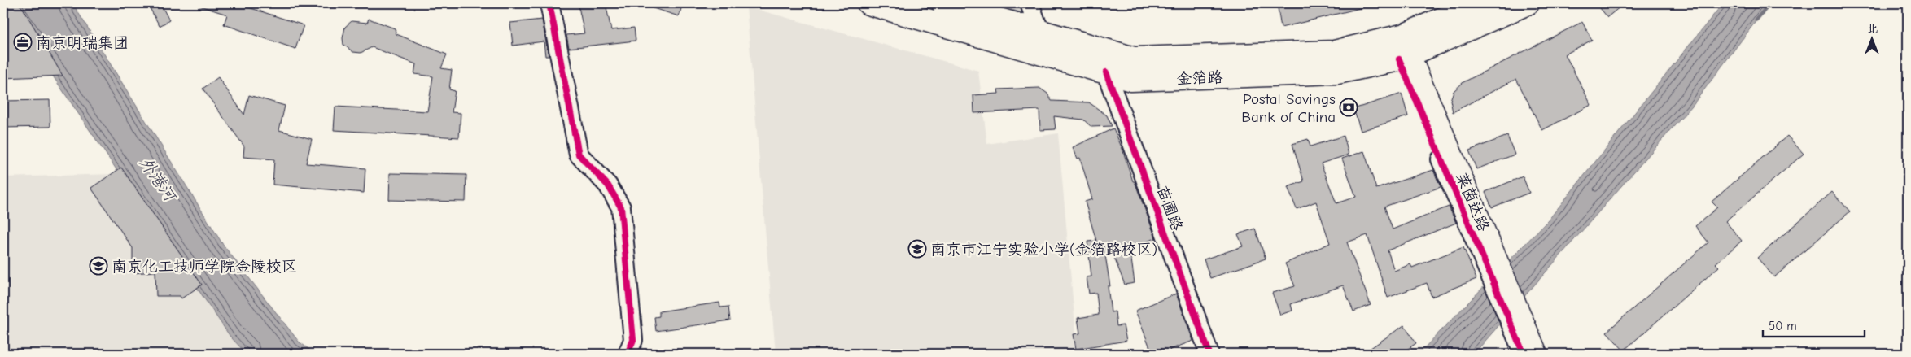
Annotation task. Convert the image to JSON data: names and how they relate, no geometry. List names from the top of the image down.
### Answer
{
  "streets": {
    "main road": ["金箔路"],
    "street": ["苗圃路"],
    "cycle path": ["莱茵达路"]
  },
  "crossings": [
    ["金箔路", "苗圃路"]
  ],
  "water": ["外港河"],
  "places": {
    "office": ["南京明瑞集团"],
    "bank": ["Postal Savings Bank of China"],
    "school or university": ["南京市江宁实验小学(金箔路校区)", "南京化工技师学院金陵校区"]
  },
  "scale_bar": "50 m",
  "north": "top"
}
